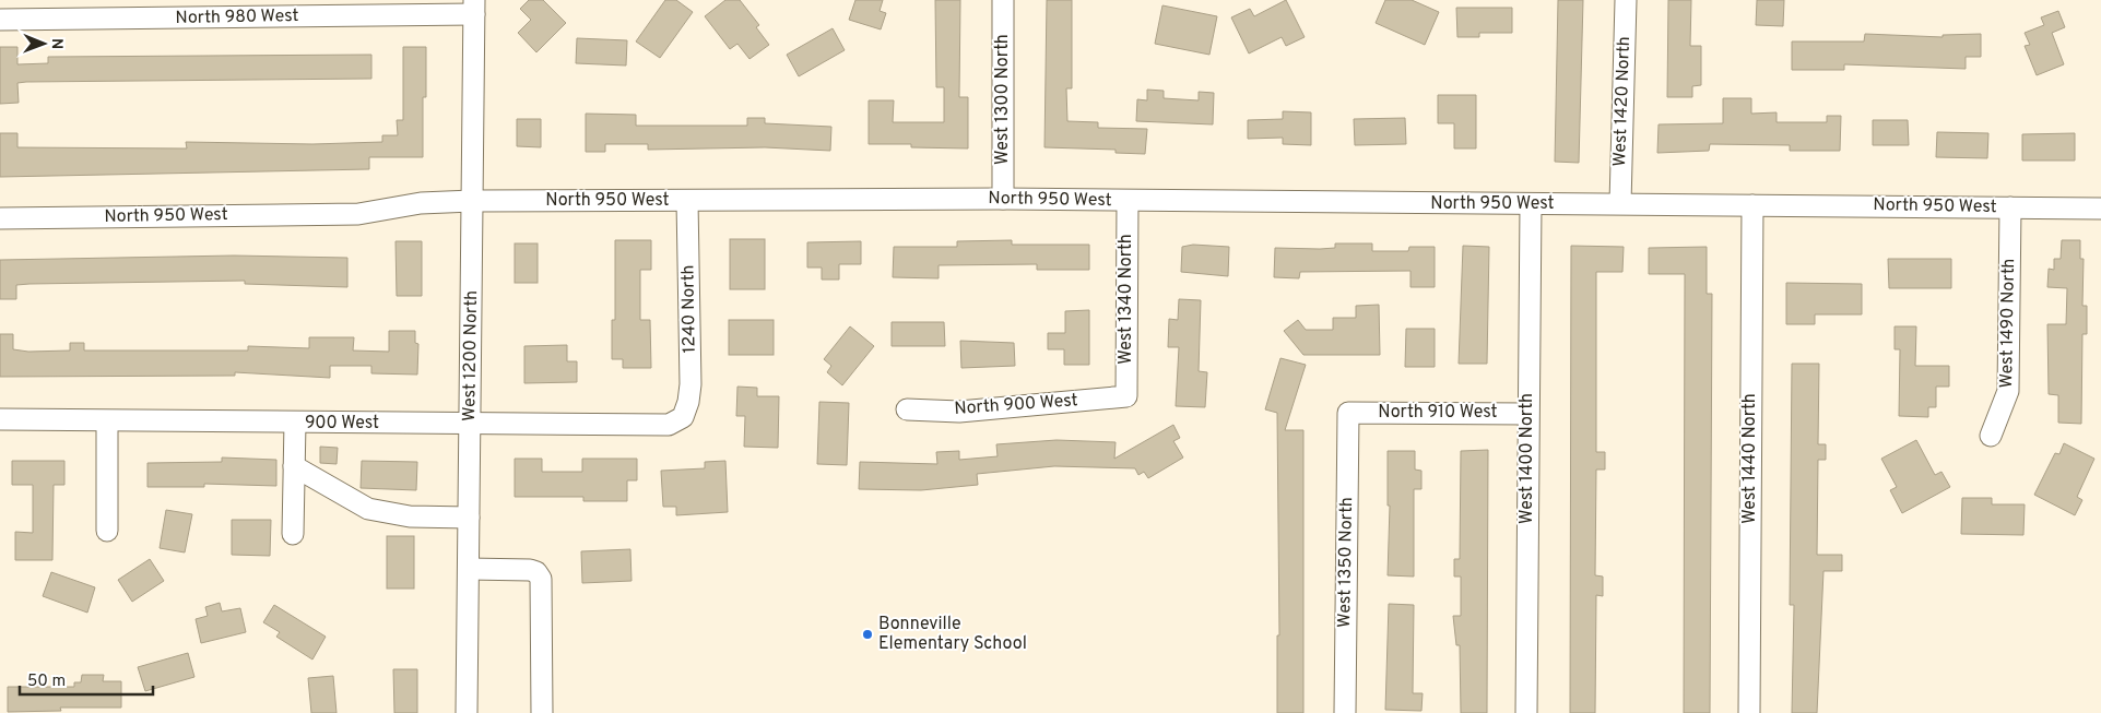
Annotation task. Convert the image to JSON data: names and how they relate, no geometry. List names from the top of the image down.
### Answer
{
  "streets": {
    "street": [
      "North 980 West",
      "West 1300 North",
      "West 1420 North",
      "North 950 West",
      "West 1340 North",
      "1240 North",
      "West 1490 North",
      "West 1200 North",
      "North 900 West",
      "North 910 West",
      "900 West",
      "West 1400 North",
      "West 1440 North",
      "West 1350 North"
    ]
  },
  "crossings": [
    ["North 980 West", "West 1200 North"],
    ["West 1300 North", "North 950 West"],
    ["West 1420 North", "North 950 West"],
    ["North 950 West", "West 1340 North"],
    ["North 950 West", "1240 North"],
    ["North 950 West", "West 1490 North"],
    ["North 950 West", "West 1200 North"],
    ["North 950 West", "West 1400 North"],
    ["North 950 West", "West 1440 North"],
    ["West 1340 North", "North 900 West"],
    ["1240 North", "900 West"],
    ["West 1200 North", "900 West"],
    ["North 910 West", "West 1400 North"],
    ["North 910 West", "West 1350 North"]
  ],
  "places": ["Bonneville Elementary School"],
  "scale_bar": "50 m",
  "north": "right"
}
